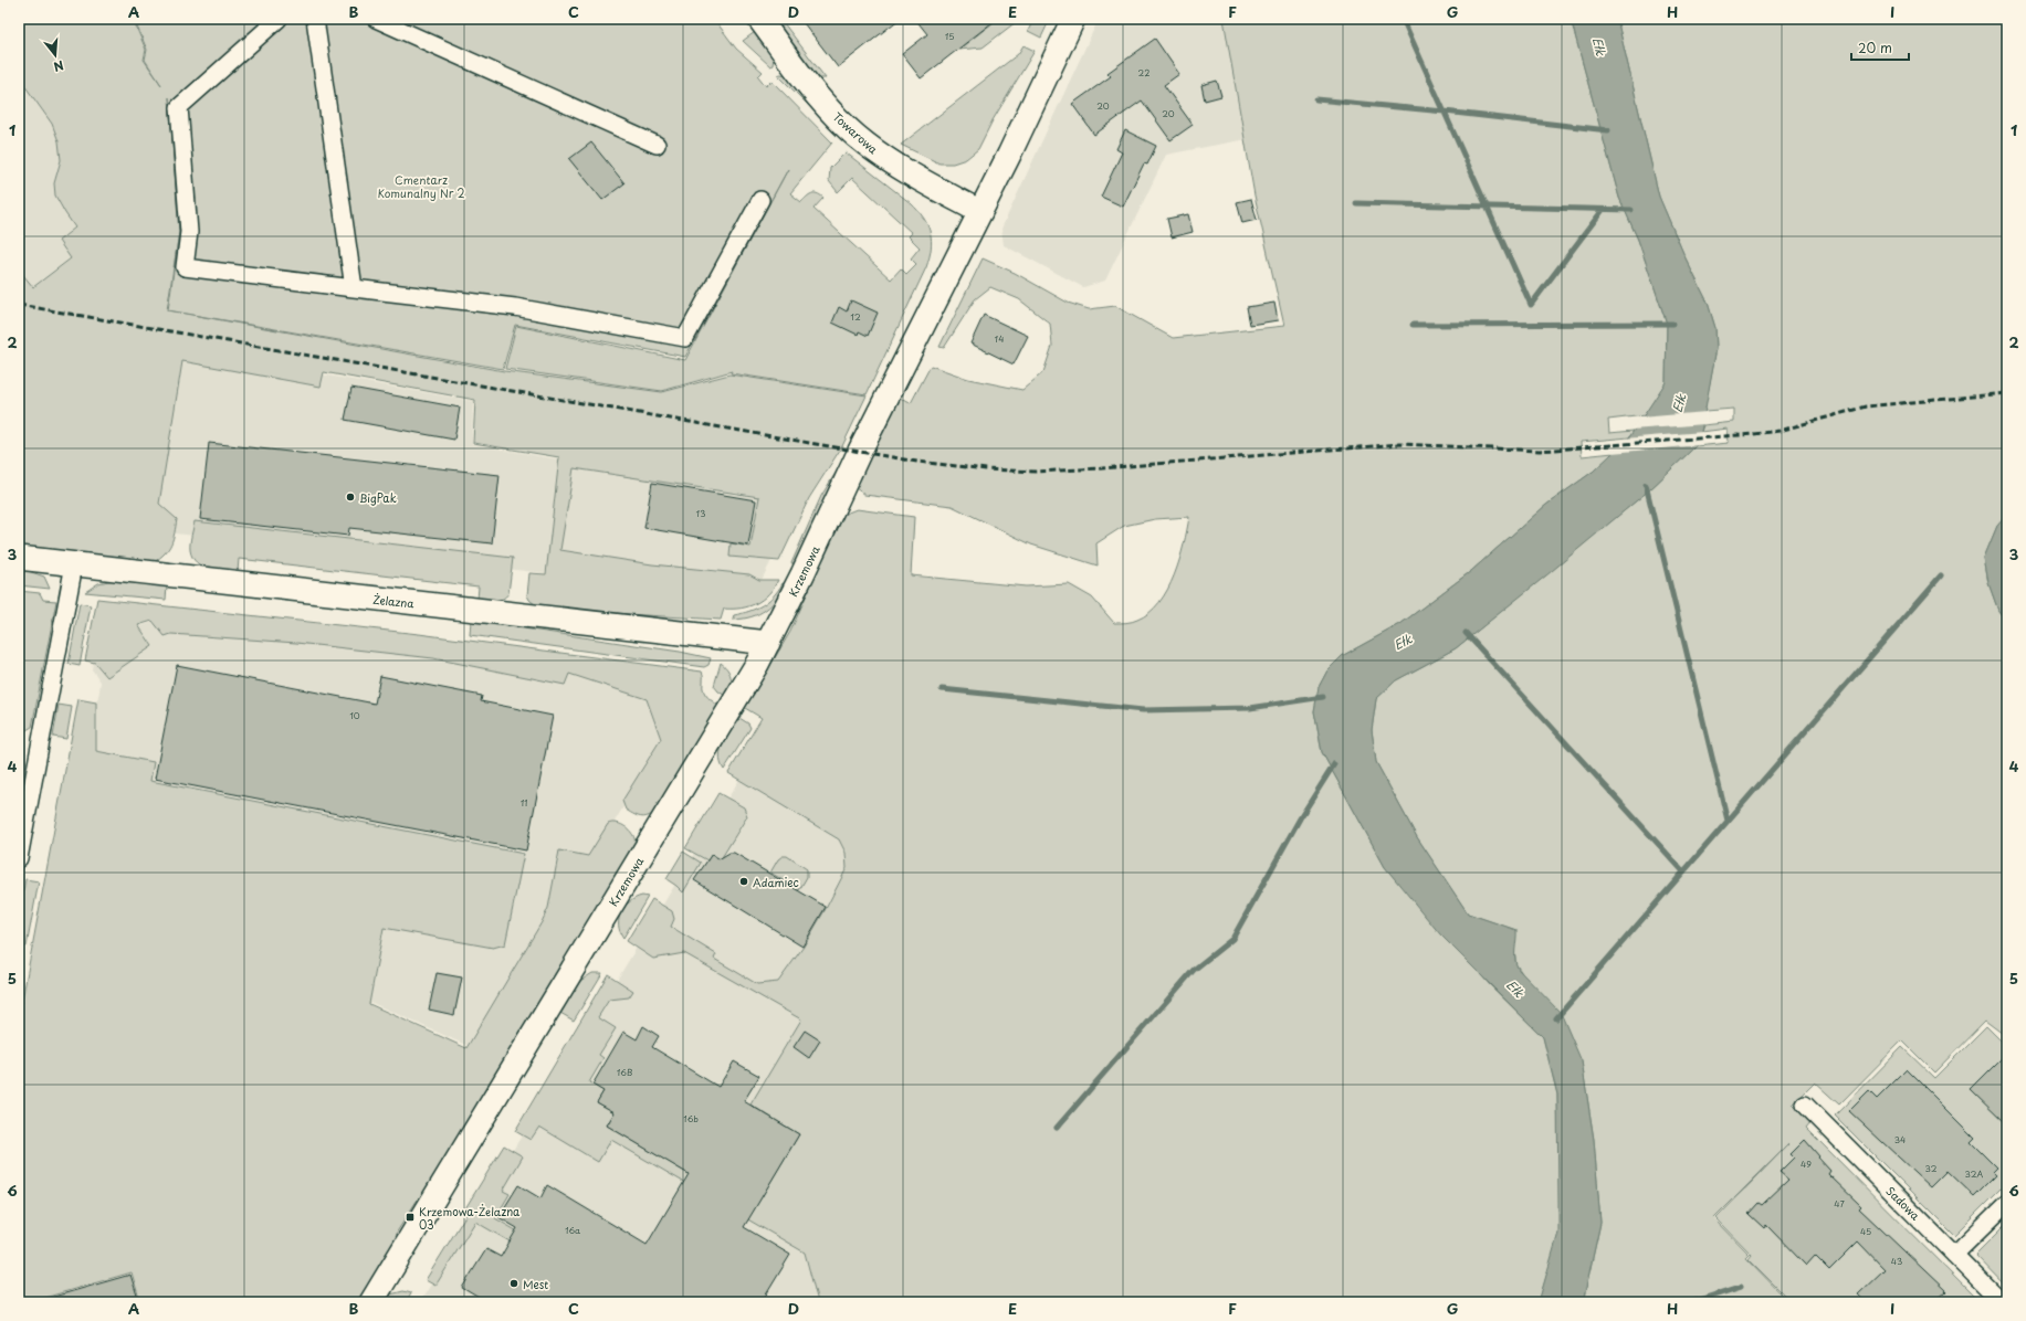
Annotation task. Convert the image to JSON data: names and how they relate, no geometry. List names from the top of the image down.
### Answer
{
  "streets": {
    "street": [
      "Towarowa",
      "Krzemowa",
      "Żelazna",
      "Sadowa"
    ]
  },
  "crossings": [
    ["Towarowa", "Krzemowa"],
    ["Krzemowa", "Żelazna"]
  ],
  "water": ["Ełk"],
  "parks": ["Cmentarz Komunalny Nr 2"],
  "places": {
    "other": ["BigPak", "Adamiec", "Mest"],
    "transit": ["Krzemowa-Żelazna 03"]
  },
  "house_numbers": [
    "15",
    "22",
    "20",
    "20",
    "12",
    "14",
    "13",
    "10",
    "11",
    "16B",
    "16b",
    "34",
    "49",
    "32",
    "32A",
    "47",
    "16a",
    "45",
    "43"
  ],
  "scale_bar": "20 m",
  "north": "bottom",
  "grid": {
    "columns": [
      "A",
      "B",
      "C",
      "D",
      "E",
      "F",
      "G",
      "H",
      "I"
    ],
    "rows": [
      "1",
      "2",
      "3",
      "4",
      "5",
      "6"
    ]
  }
}
